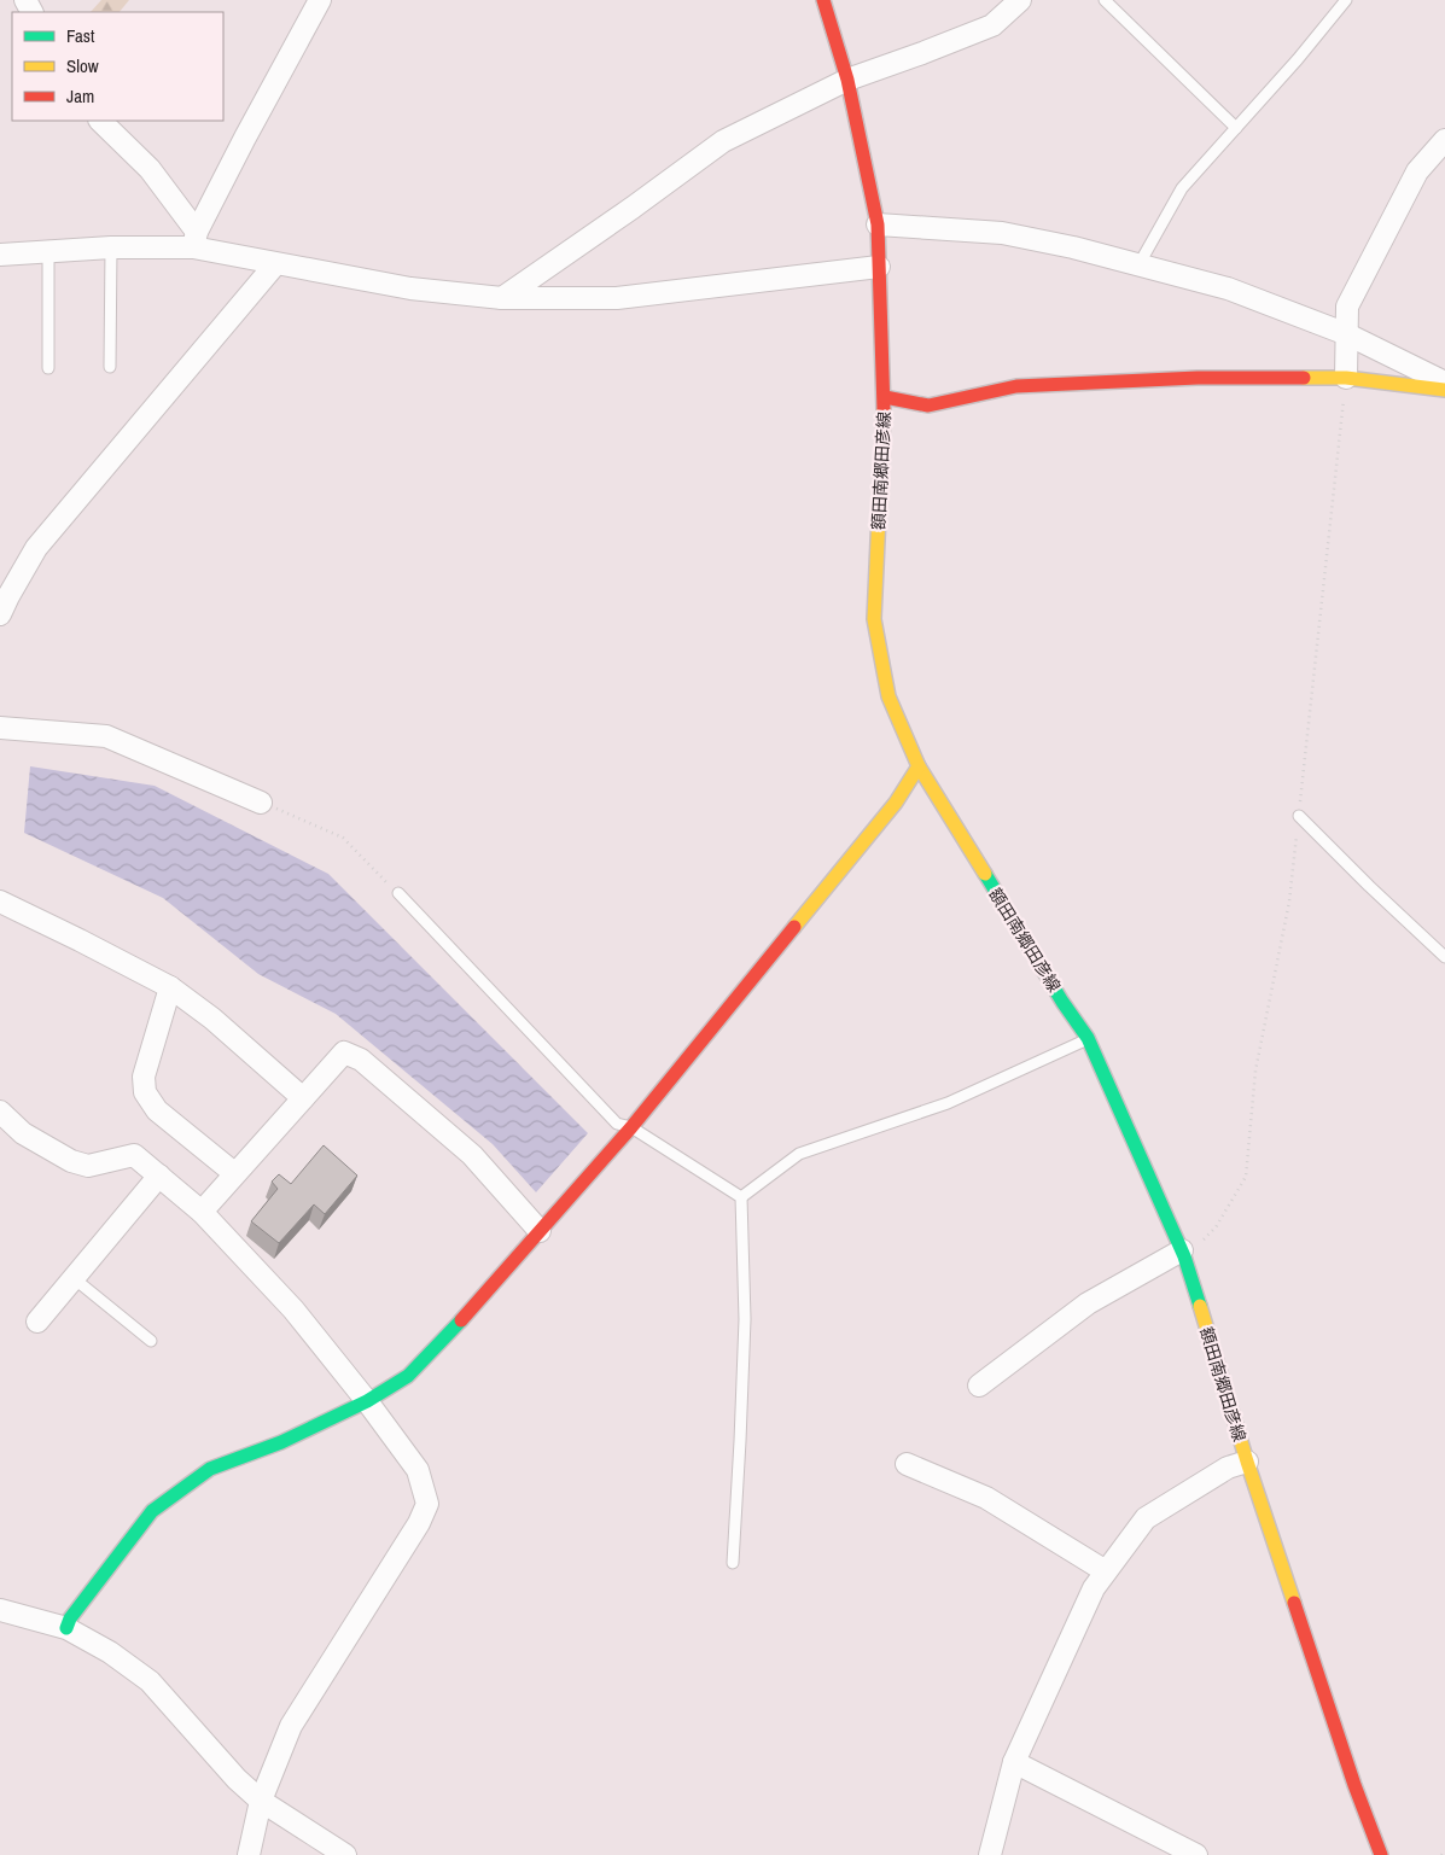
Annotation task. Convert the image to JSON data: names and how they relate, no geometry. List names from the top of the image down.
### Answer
{
  "streets": {
    "main road": ["額田南郷田彦線"]
  },
  "legend": ["Fast", "Slow", "Jam"]
}
